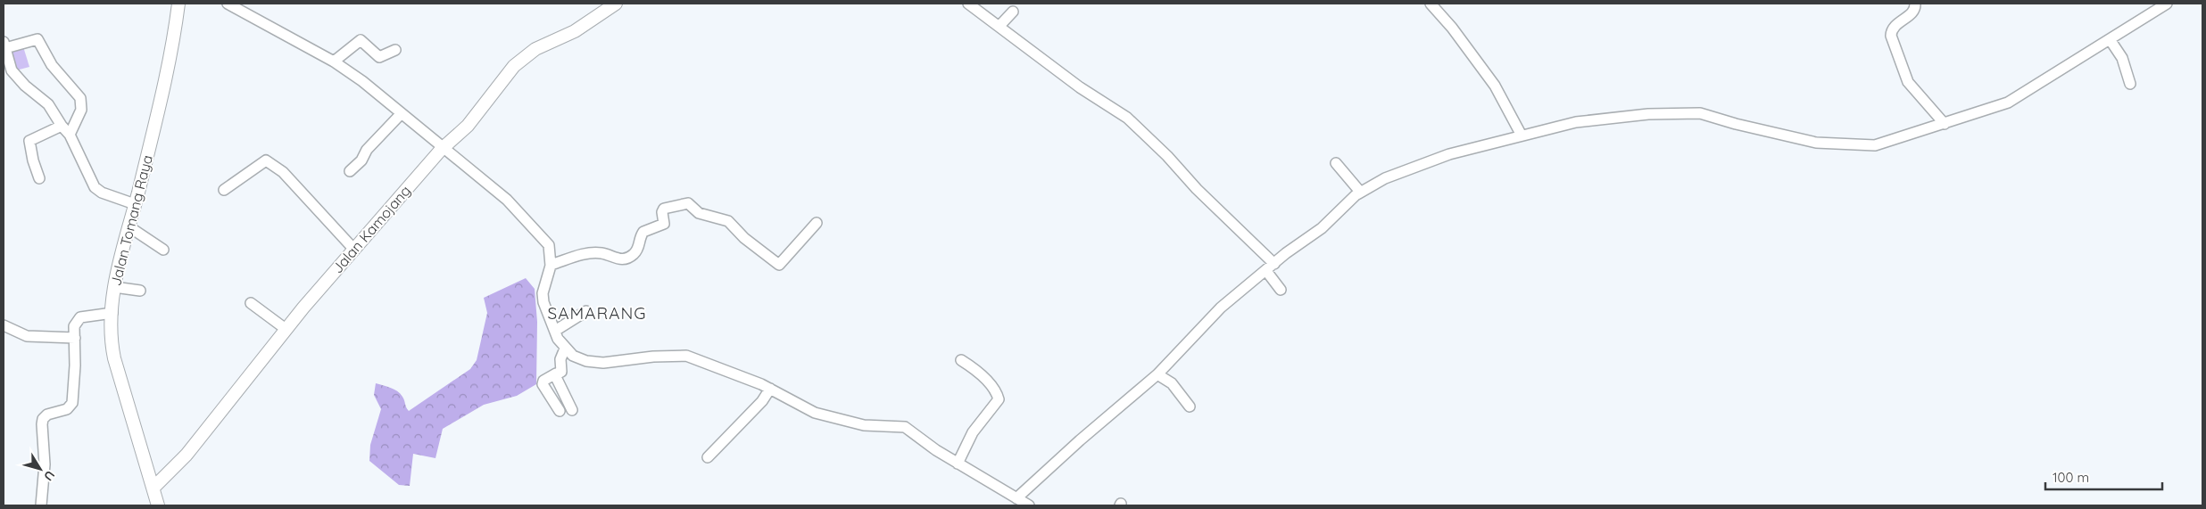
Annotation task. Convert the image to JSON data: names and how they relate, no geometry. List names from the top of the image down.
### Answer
{
  "streets": {
    "main road": ["Jalan Tomang Raya", "Jalan Kamojang"]
  },
  "crossings": [
    ["Jalan Tomang Raya", "Jalan Kamojang"]
  ],
  "districts": ["SAMARANG"],
  "scale_bar": "100 m",
  "north": "bottom right"
}
